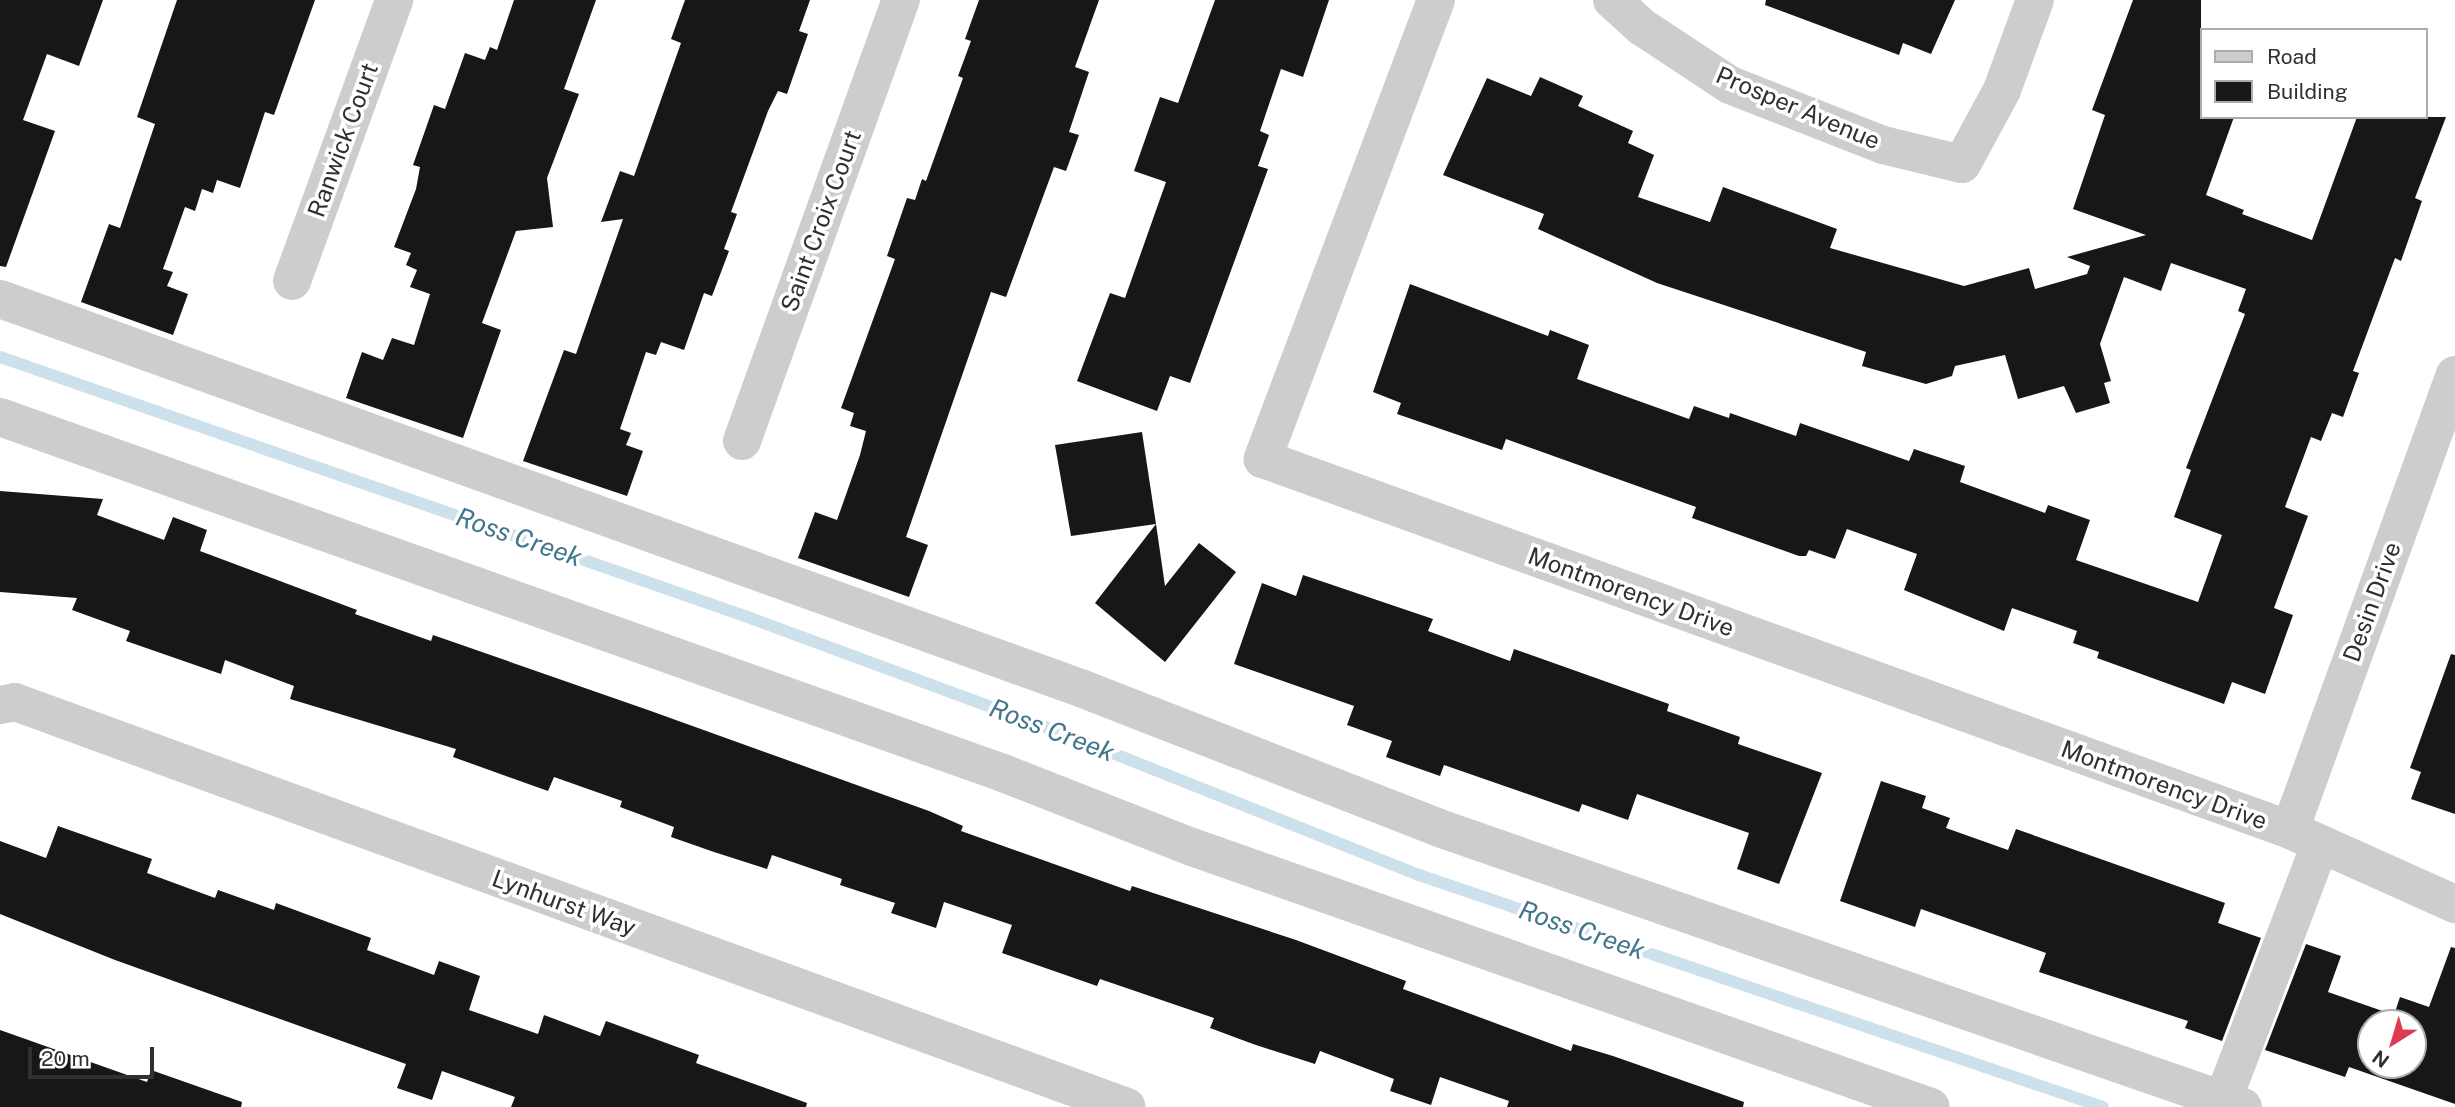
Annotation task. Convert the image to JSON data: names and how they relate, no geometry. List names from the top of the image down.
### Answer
{
  "streets": {
    "street": [
      "Prosper Avenue",
      "Ranwick Court",
      "Saint Croix Court",
      "Montmorency Drive",
      "Desin Drive",
      "Lynhurst Way"
    ]
  },
  "crossings": [
    ["Montmorency Drive", "Desin Drive"]
  ],
  "water": ["Ross Creek"],
  "legend": ["Road", "Building"],
  "scale_bar": "20 m",
  "north": "bottom left"
}
